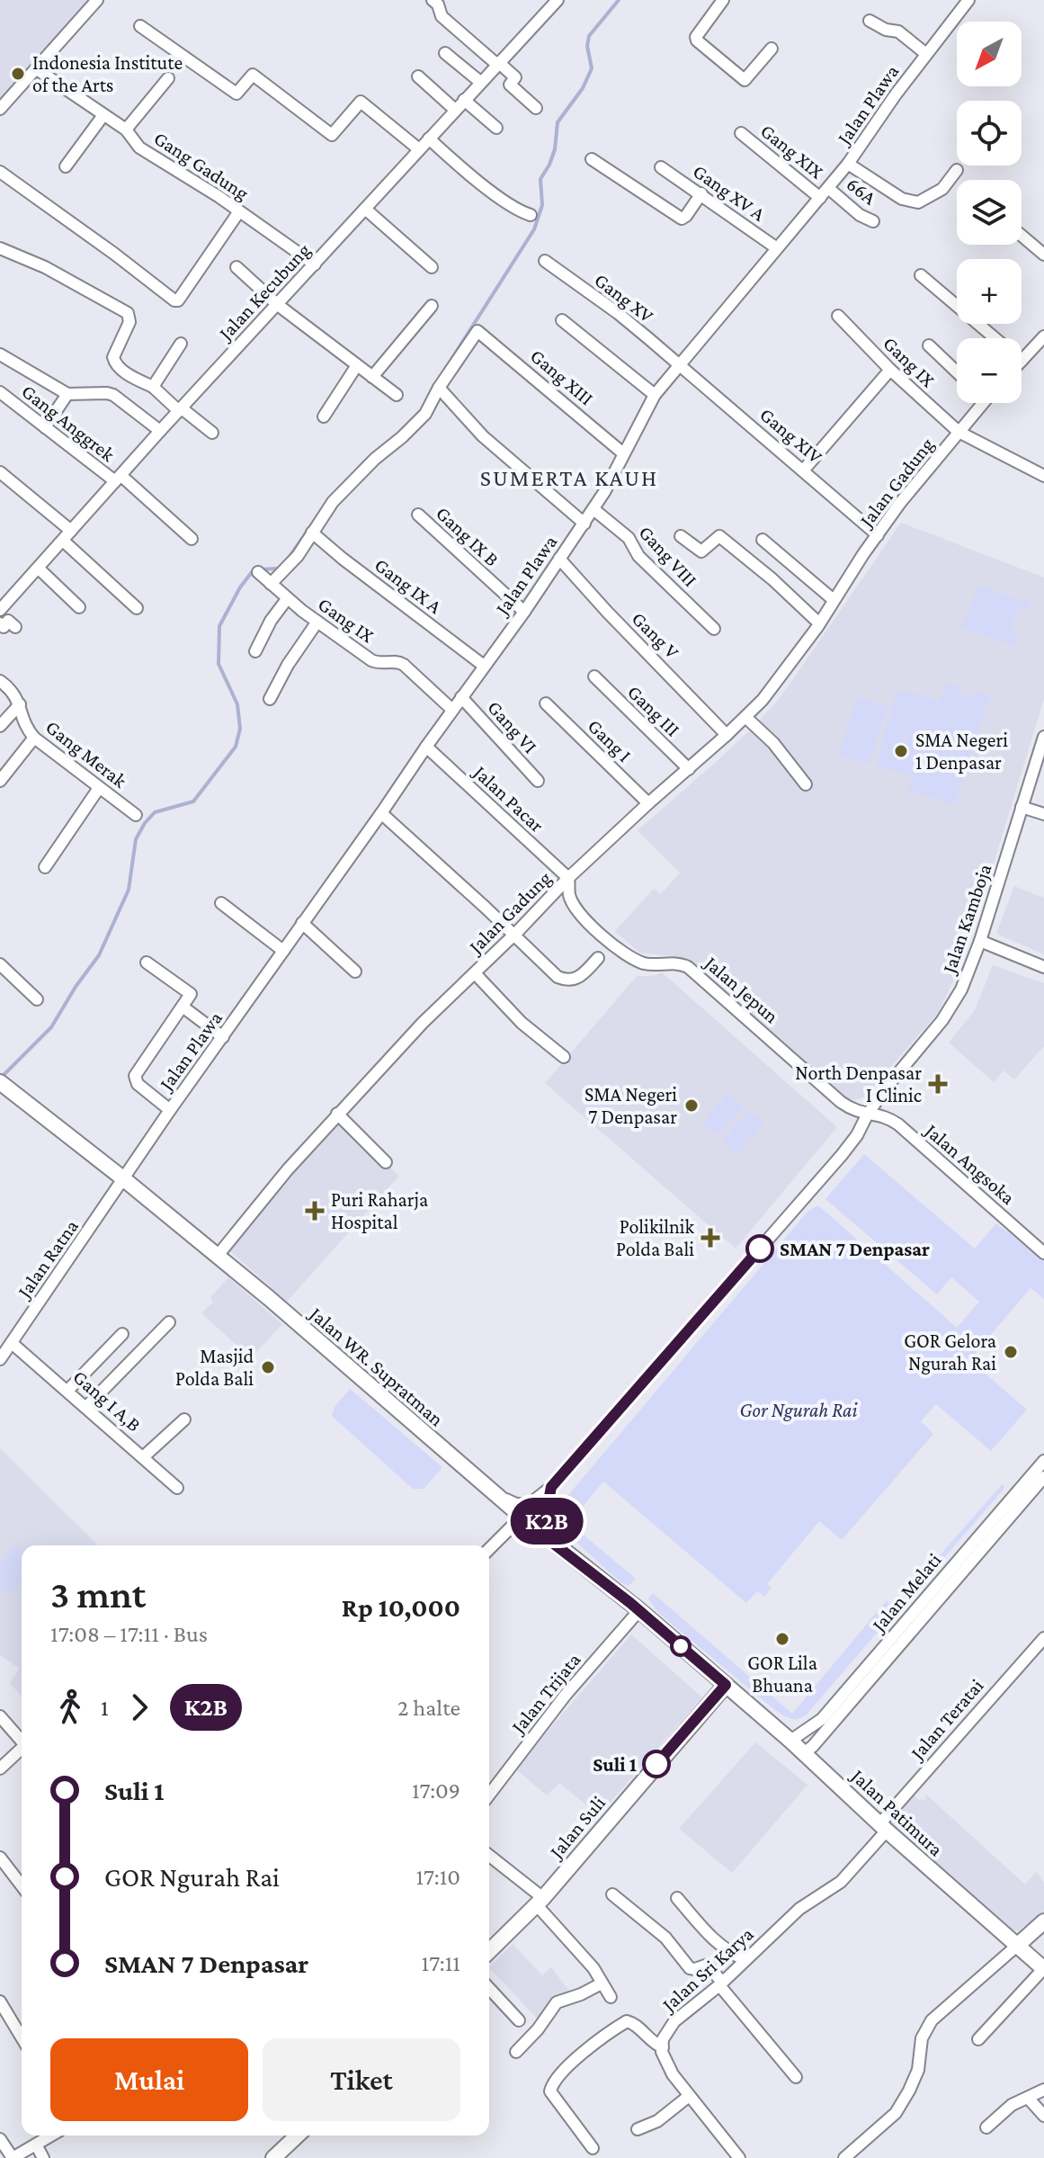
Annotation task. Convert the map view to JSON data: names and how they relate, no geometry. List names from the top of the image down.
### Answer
{
  "streets": {
    "main road": ["Jalan WR. Supratman", "Jalan Patimura", "Jalan Suli"],
    "street": [
      "Jalan Plawa",
      "Gang XIX",
      "Gang Gadung",
      "66A",
      "Gang XV A",
      "Jalan Kecubung",
      "Gang XV",
      "Gang IX",
      "Gang XIII",
      "Gang Anggrek",
      "Gang XIV",
      "Jalan Gadung",
      "Gang IX B",
      "Gang VIII",
      "Gang IX A",
      "Gang V",
      "Gang III",
      "Gang VI",
      "Gang I",
      "Gang Merak",
      "Jalan Pacar",
      "Jalan Kamboja",
      "Jalan Jepun",
      "Jalan Angsoka",
      "Jalan Ratna",
      "Gang I A,B",
      "Jalan Melati",
      "Jalan Trijata",
      "Jalan Teratai",
      "Jalan Sri Karya"
    ]
  },
  "crossings": [
    ["Jalan Plawa", "Gang XIX"],
    ["Jalan Plawa", "66A"],
    ["Jalan Plawa", "Gang XV A"],
    ["Jalan Plawa", "Gang XV"],
    ["Jalan Plawa", "Gang IX"],
    ["Jalan Plawa", "Gang XIII"],
    ["Jalan Plawa", "Gang XIV"],
    ["Jalan Plawa", "Gang IX B"],
    ["Jalan Plawa", "Gang VIII"],
    ["Jalan Plawa", "Gang IX A"],
    ["Jalan Plawa", "Gang V"],
    ["Jalan Plawa", "Gang VI"],
    ["Jalan Plawa", "Jalan Pacar"],
    ["Jalan Plawa", "Jalan Ratna"],
    ["Jalan Plawa", "Jalan WR. Supratman"],
    ["Gang XIX", "66A"],
    ["Gang Gadung", "Jalan Kecubung"],
    ["Jalan Kecubung", "Gang Anggrek"],
    ["Gang XV", "Gang XIV"],
    ["Gang IX", "Jalan Gadung"],
    ["Gang XIV", "Jalan Gadung"],
    ["Jalan Gadung", "Gang V"],
    ["Jalan Gadung", "Gang III"],
    ["Jalan Gadung", "Gang I"],
    ["Jalan Gadung", "Jalan Pacar"],
    ["Jalan Gadung", "Jalan Jepun"],
    ["Jalan Gadung", "Jalan WR. Supratman"],
    ["Jalan Pacar", "Jalan Jepun"],
    ["Jalan Kamboja", "Jalan Jepun"],
    ["Jalan Kamboja", "Jalan Angsoka"],
    ["Jalan Kamboja", "Jalan WR. Supratman"],
    ["Jalan Jepun", "Jalan Angsoka"],
    ["Jalan Ratna", "Jalan WR. Supratman"],
    ["Jalan Ratna", "Gang I A,B"],
    ["Jalan WR. Supratman", "Jalan Trijata"],
    ["Jalan WR. Supratman", "Jalan Patimura"],
    ["Jalan WR. Supratman", "Jalan Suli"],
    ["Jalan Melati", "Jalan Patimura"],
    ["Jalan Teratai", "Jalan Patimura"],
    ["Jalan Teratai", "Jalan Sri Karya"],
    ["Jalan Patimura", "Jalan Suli"],
    ["Jalan Patimura", "Jalan Sri Karya"]
  ],
  "districts": ["SUMERTA KAUH"],
  "parks": ["Gor Ngurah Rai"],
  "places": {
    "other": [
      "Indonesia Institute of the Arts",
      "SMA Negeri 1 Denpasar",
      "SMA Negeri 7 Denpasar",
      "SMAN 7 Denpasar",
      "GOR Gelora Ngurah Rai",
      "Masjid Polda Bali",
      "GOR Lila Bhuana",
      "Suli 1"
    ],
    "health": ["North Denpasar I Clinic", "Puri Raharja Hospital", "Polikilnik Polda Bali"]
  },
  "lines": ["bus line K2B"],
  "north": "bottom left",
  "page": {
    "on_map": "K2B",
    "map_buttons": ["+", "−"],
    "heading": ["3 mnt", "17:08 – 17:11 · Bus", "Rp 10,000"],
    "legs": ["1", "K2B", "2 halte"],
    "list": [
      {
        "name": "Suli 1",
        "value": "17:09"
      },
      {
        "name": "GOR Ngurah Rai",
        "value": "17:10"
      },
      {
        "name": "SMAN 7 Denpasar",
        "value": "17:11"
      }
    ],
    "buttons": ["Mulai", "Tiket"]
  }
}
